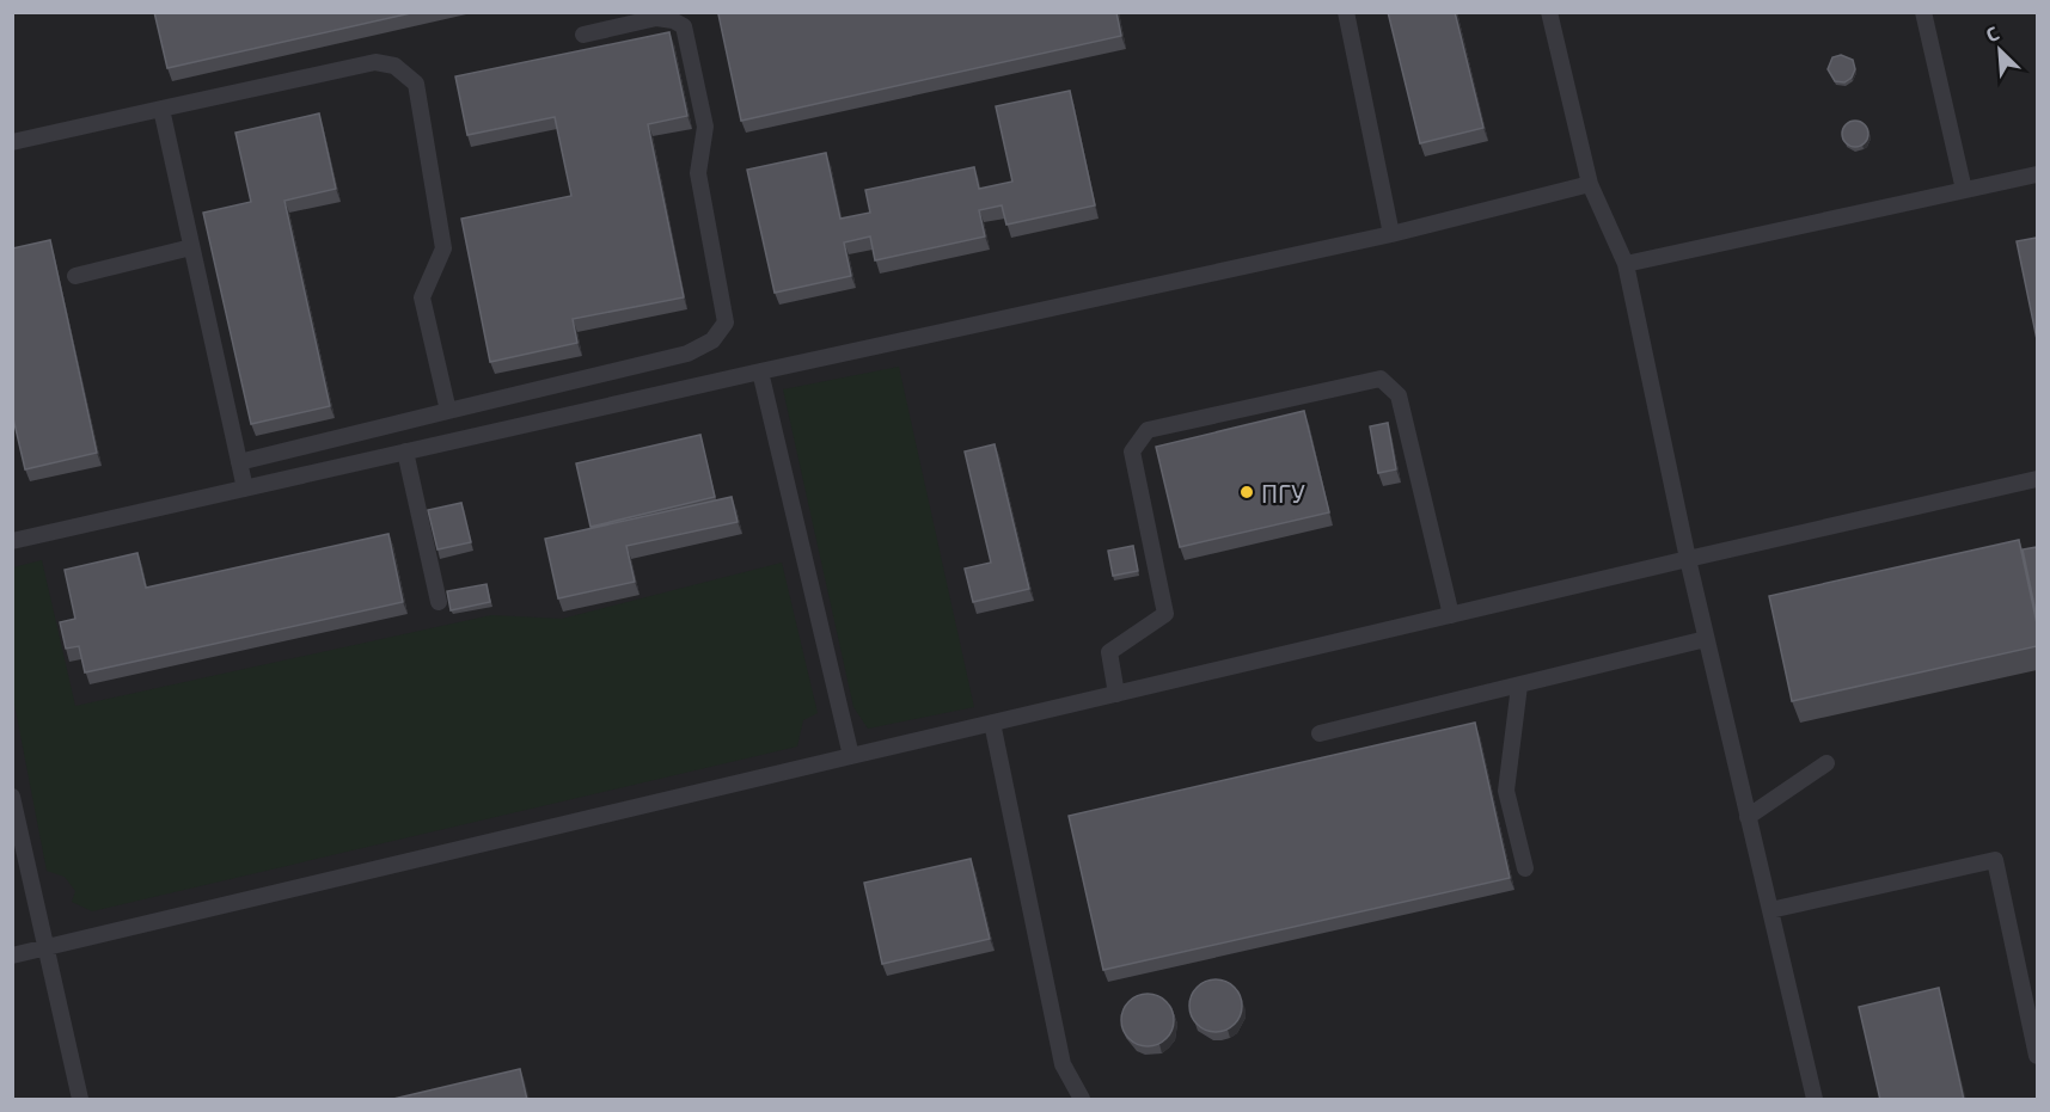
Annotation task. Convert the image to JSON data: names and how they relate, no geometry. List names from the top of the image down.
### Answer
{
  "places": ["ПГУ"],
  "north": "top left"
}
